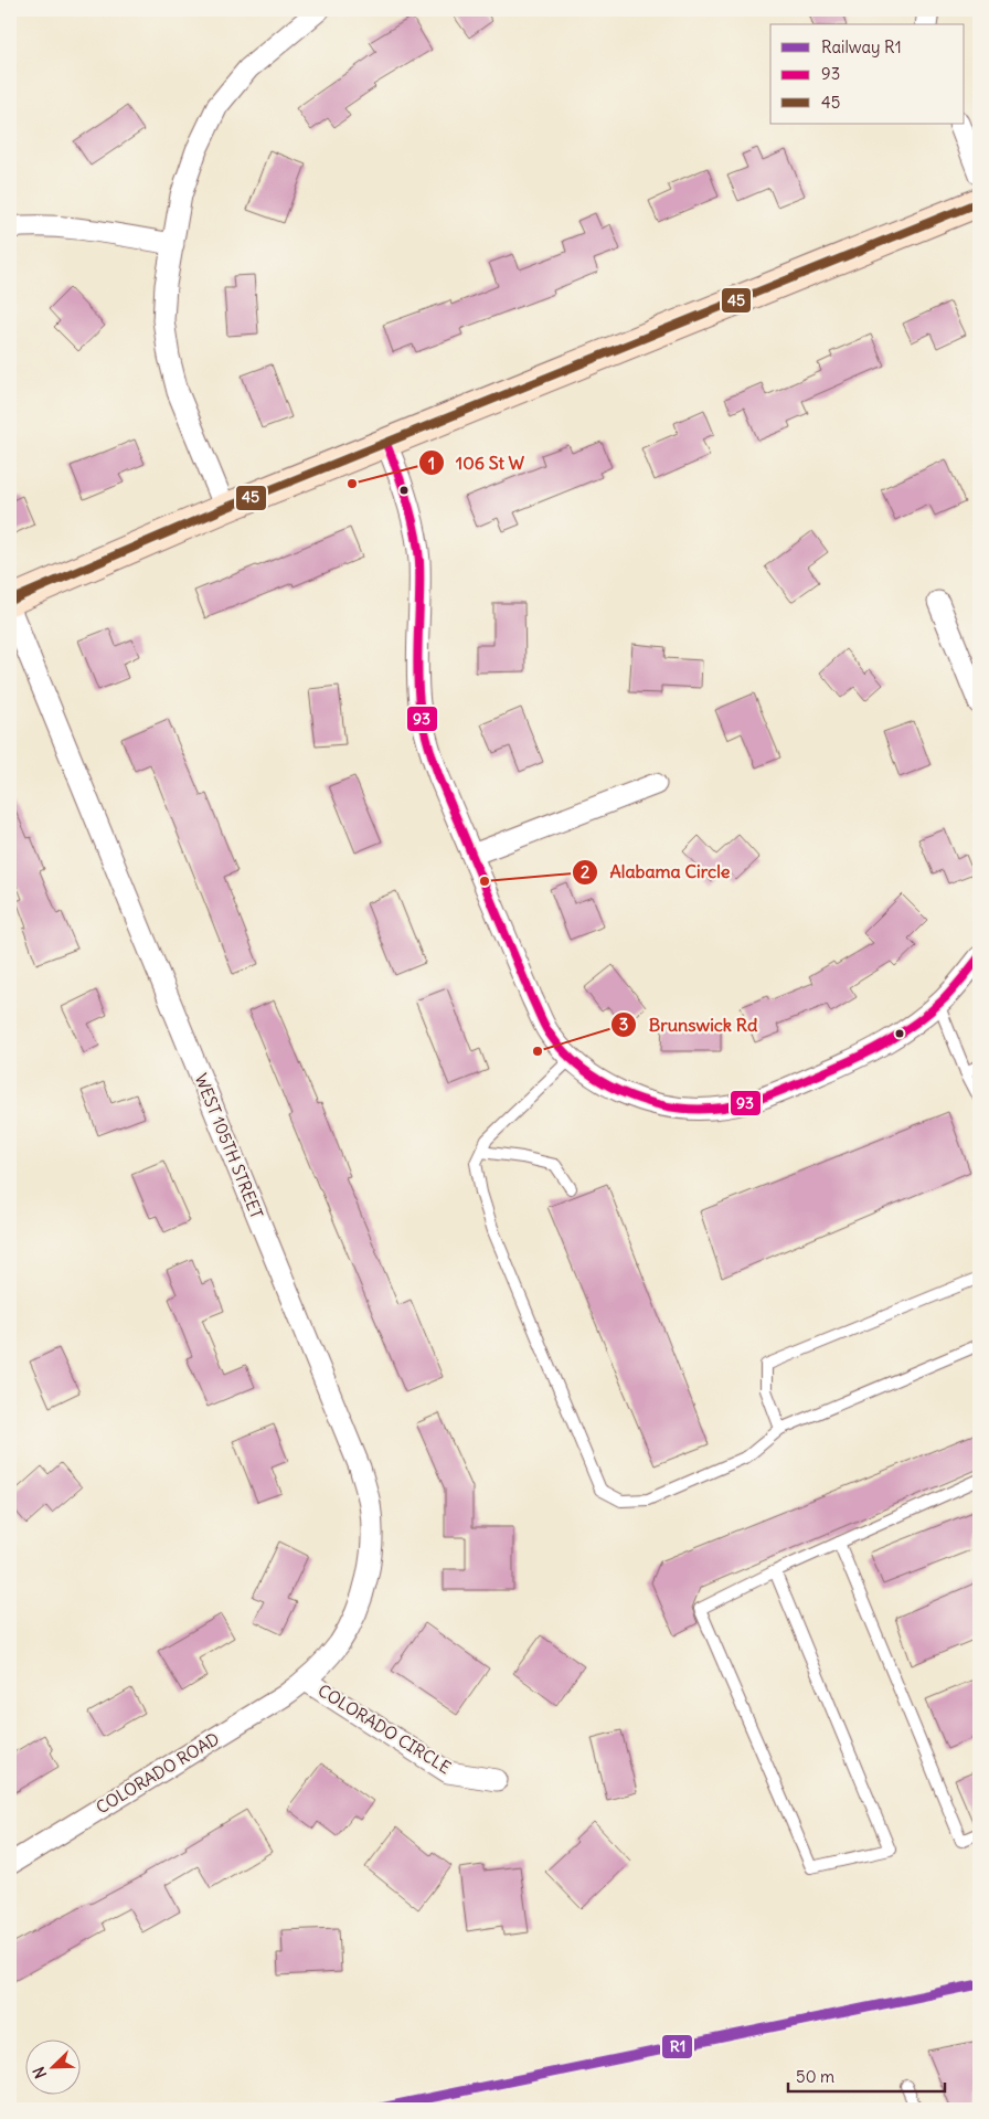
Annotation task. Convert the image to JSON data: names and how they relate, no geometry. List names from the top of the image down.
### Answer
{
  "streets": {
    "street": ["WEST 105TH STREET", "COLORADO CIRCLE", "COLORADO ROAD"]
  },
  "crossings": [
    ["WEST 105TH STREET", "COLORADO CIRCLE"],
    ["WEST 105TH STREET", "COLORADO ROAD"],
    ["COLORADO CIRCLE", "COLORADO ROAD"]
  ],
  "places": ["106 St W", "Alabama Circle", "Brunswick Rd"],
  "lines": ["transit line 45", "transit line 93", "rail line R1"],
  "legend": ["Railway R1", "93", "45"],
  "scale_bar": "50 m",
  "north": "bottom left"
}
